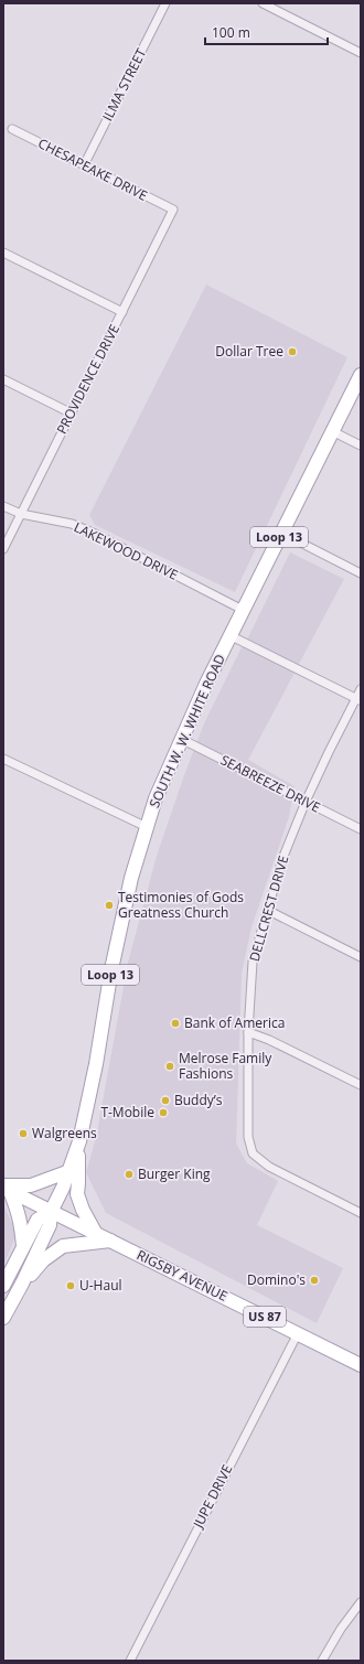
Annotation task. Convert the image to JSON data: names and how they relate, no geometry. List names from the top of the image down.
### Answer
{
  "streets": {
    "main road": [
      "Loop 13",
      "SOUTH W. W. WHITE ROAD",
      "RIGSBY AVENUE",
      "US 87"
    ],
    "street": [
      "ILMA STREET",
      "CHESAPEAKE DRIVE",
      "PROVIDENCE DRIVE",
      "LAKEWOOD DRIVE",
      "SEABREEZE DRIVE",
      "DELLCREST DRIVE",
      "JUPE DRIVE"
    ]
  },
  "crossings": [
    ["ILMA STREET", "CHESAPEAKE DRIVE"],
    ["CHESAPEAKE DRIVE", "PROVIDENCE DRIVE"],
    ["PROVIDENCE DRIVE", "LAKEWOOD DRIVE"],
    ["LAKEWOOD DRIVE", "SOUTH W. W. WHITE ROAD"],
    ["SOUTH W. W. WHITE ROAD", "SEABREEZE DRIVE"],
    ["SOUTH W. W. WHITE ROAD", "RIGSBY AVENUE"],
    ["SEABREEZE DRIVE", "DELLCREST DRIVE"],
    ["RIGSBY AVENUE", "JUPE DRIVE"]
  ],
  "places": [
    "Dollar Tree",
    "Testimonies of Gods Greatness Church",
    "Bank of America",
    "Melrose Family Fashions",
    "Buddy’s",
    "T-Mobile",
    "Walgreens",
    "Burger King",
    "Domino's",
    "U-Haul"
  ],
  "scale_bar": "100 m"
}
